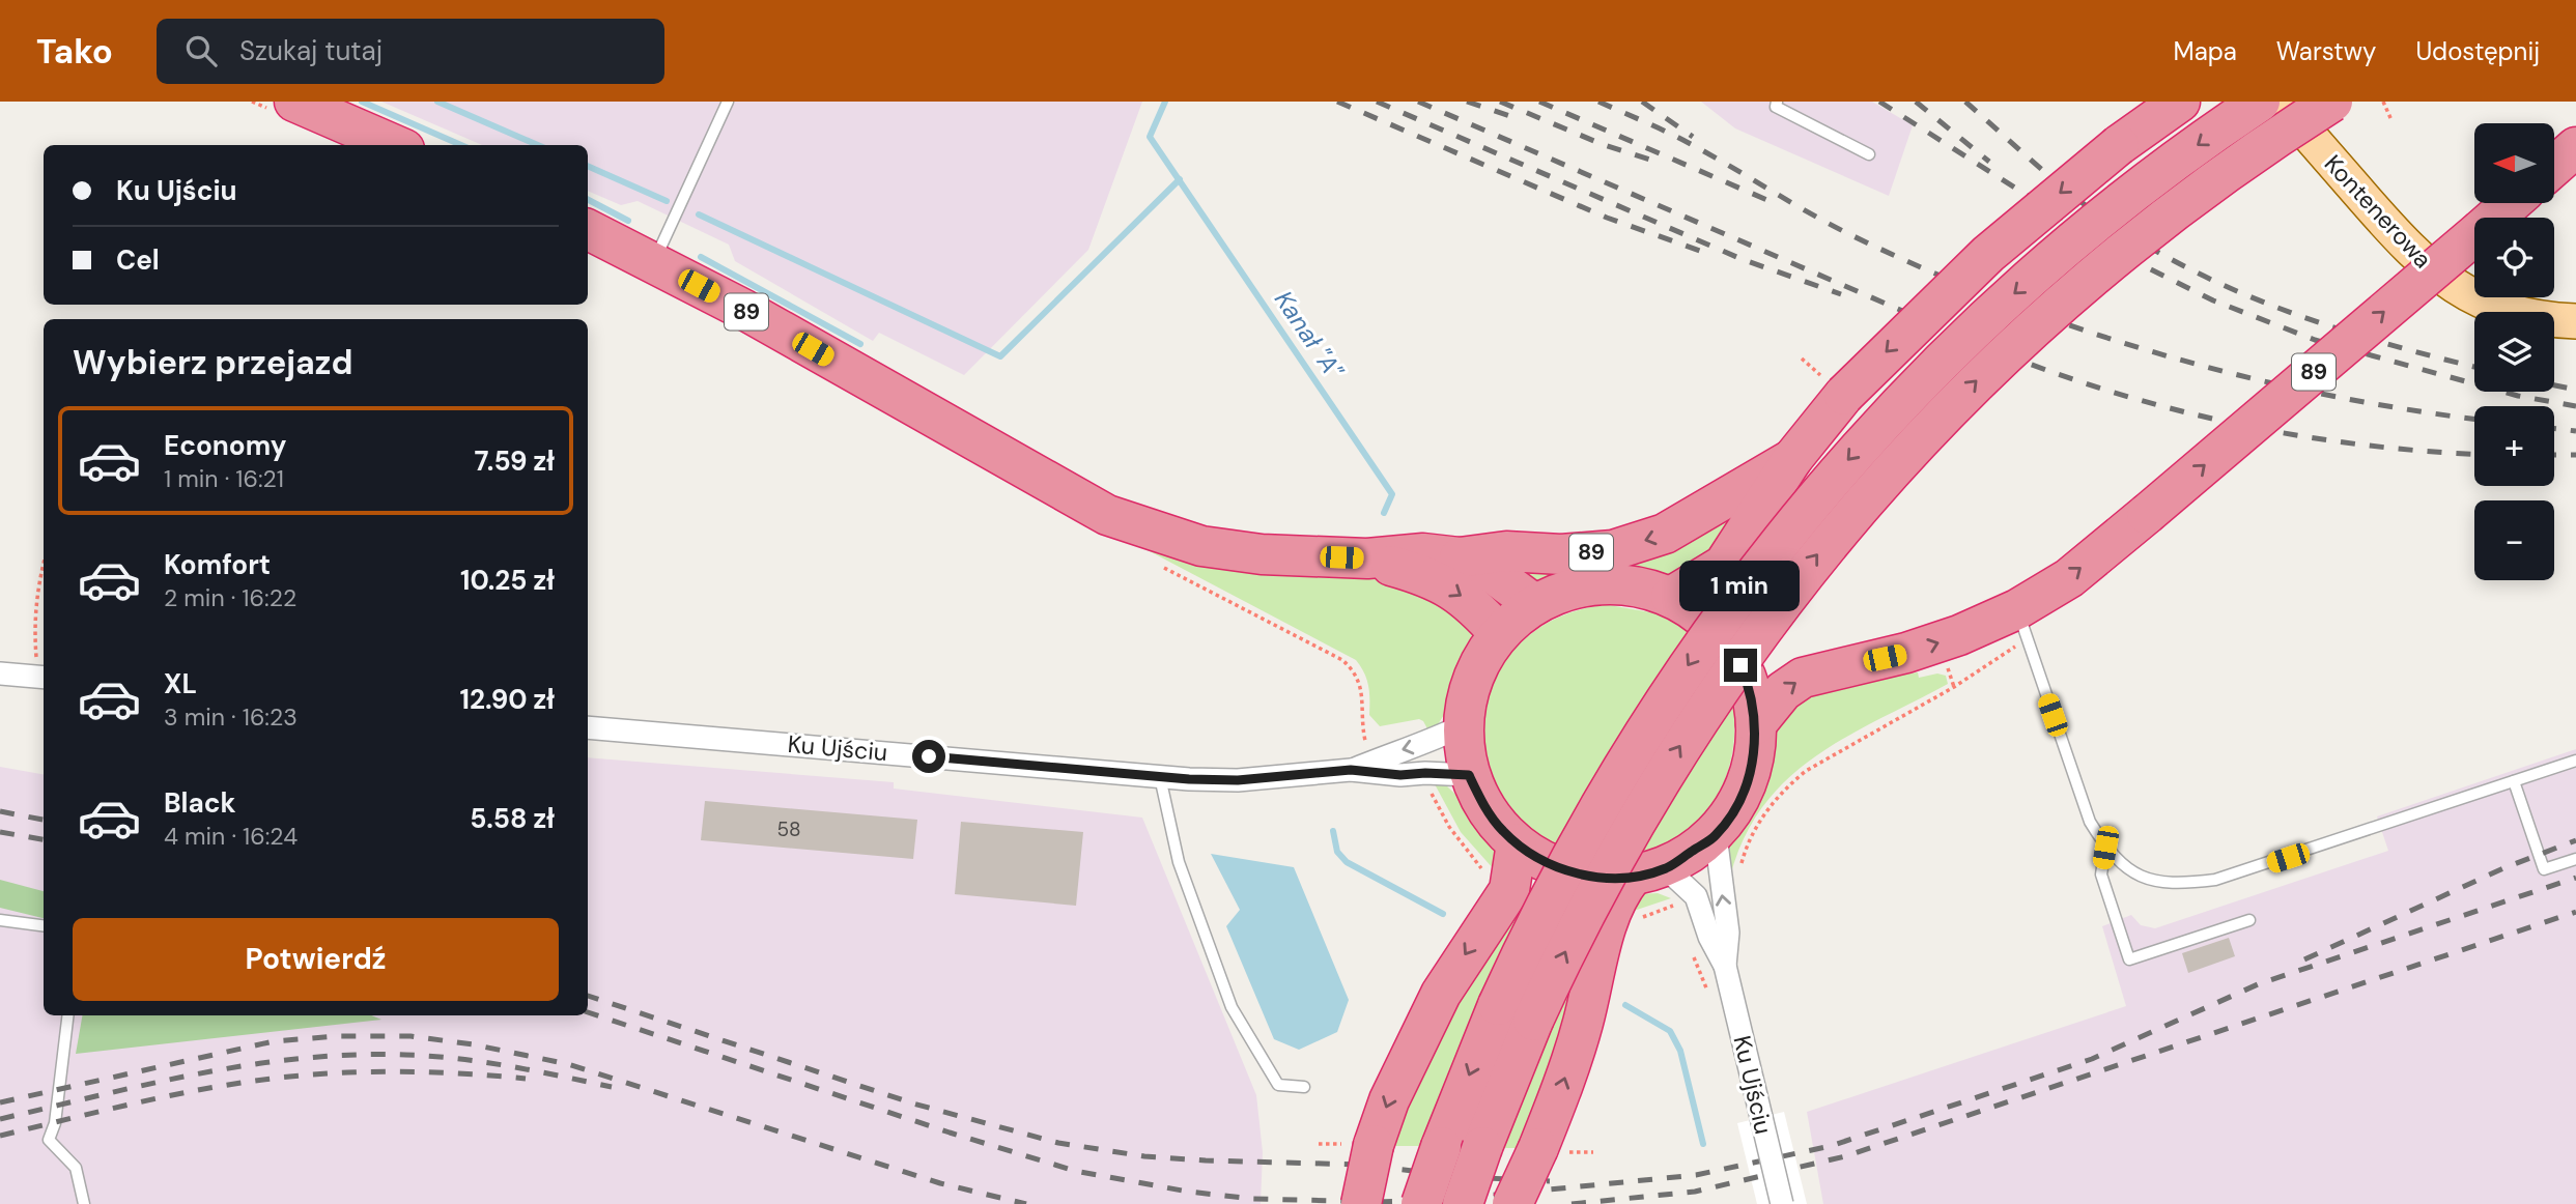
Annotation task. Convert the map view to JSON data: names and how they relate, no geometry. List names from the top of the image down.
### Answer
{
  "streets": {
    "highway": ["89"],
    "main road": ["Kontenerowa"],
    "street": ["Ku Ujściu"]
  },
  "water": ["Kanał \"A\""],
  "house_numbers": ["58"],
  "north": "left",
  "page": {
    "header": "Tako",
    "search": "Szukaj tutaj",
    "nav": ["Mapa", "Warstwy", "Udostępnij"],
    "map_buttons": ["+", "−"],
    "banner": ["Ku Ujściu", "Cel"],
    "heading": "Wybierz przejazd",
    "list": [
      {
        "name": "Economy",
        "note": "1 min · 16:21",
        "value": "7.59 zł"
      },
      {
        "name": "Komfort",
        "note": "2 min · 16:22",
        "value": "10.25 zł"
      },
      {
        "name": "XL",
        "note": "3 min · 16:23",
        "value": "12.90 zł"
      },
      {
        "name": "Black",
        "note": "4 min · 16:24",
        "value": "5.58 zł"
      }
    ],
    "bubble": "1 min",
    "buttons": "Potwierdź"
  }
}
